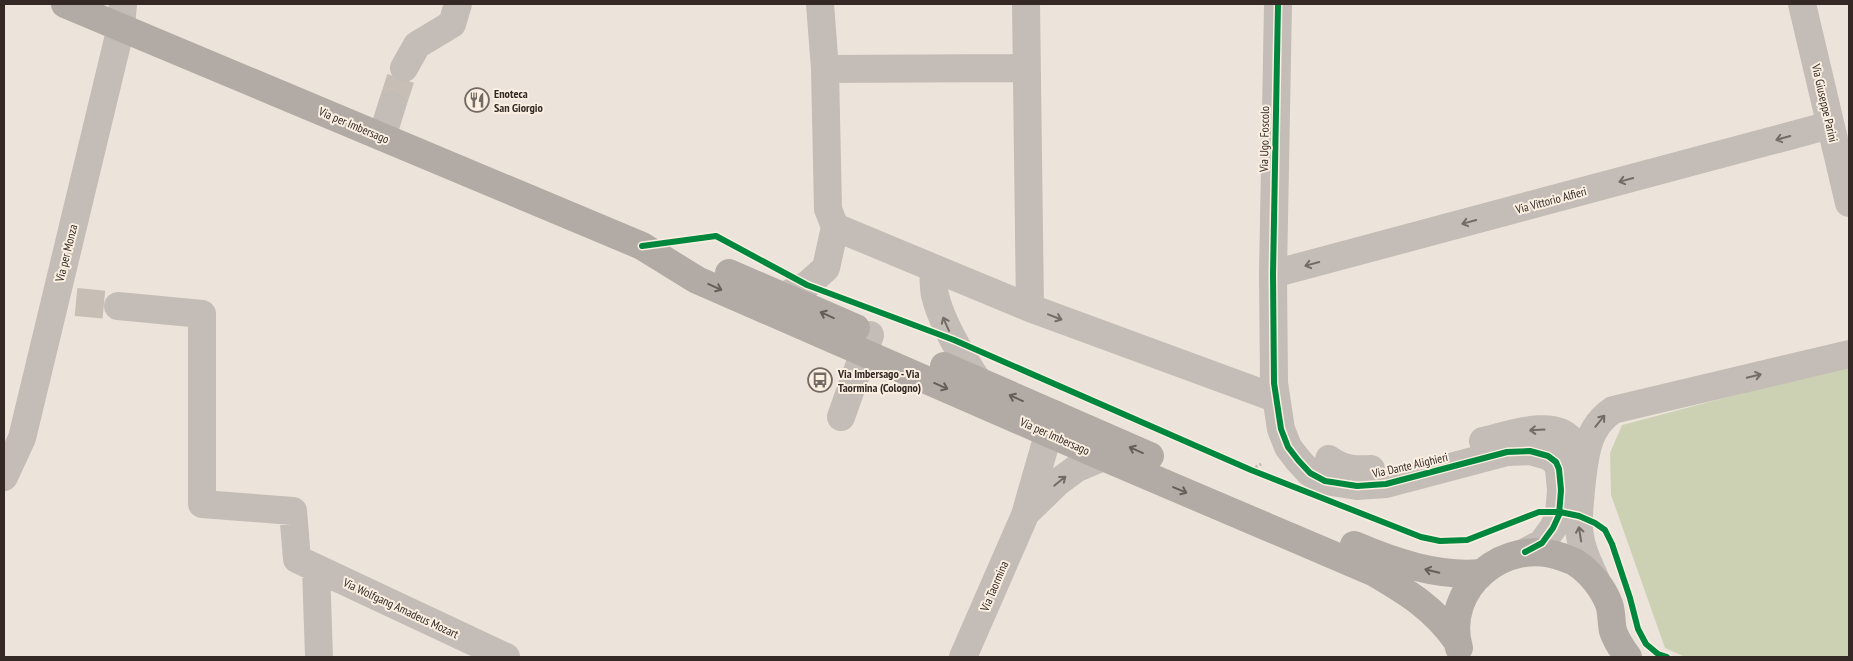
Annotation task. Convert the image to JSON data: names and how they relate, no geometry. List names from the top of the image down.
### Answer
{
  "streets": {
    "main road": ["Via per Imbersago"],
    "street": [
      "Via Giuseppe Parini",
      "Via Ugo Foscolo",
      "Via Vittorio Alfieri",
      "Via per Monza",
      "Via Dante Alighieri",
      "Via Taormina",
      "Via Wolfgang Amadeus Mozart"
    ]
  },
  "crossings": [
    ["Via Giuseppe Parini", "Via Vittorio Alfieri"],
    ["Via per Imbersago", "Via per Monza"],
    ["Via per Imbersago", "Via Dante Alighieri"],
    ["Via per Imbersago", "Via Taormina"],
    ["Via Ugo Foscolo", "Via Vittorio Alfieri"],
    ["Via Ugo Foscolo", "Via Dante Alighieri"],
    ["Via Vittorio Alfieri", "Via Dante Alighieri"]
  ],
  "places": {
    "restaurant": ["Enoteca San Giorgio"],
    "bus stop": ["Via Imbersago - Via Taormina (Cologno)"]
  }
}
